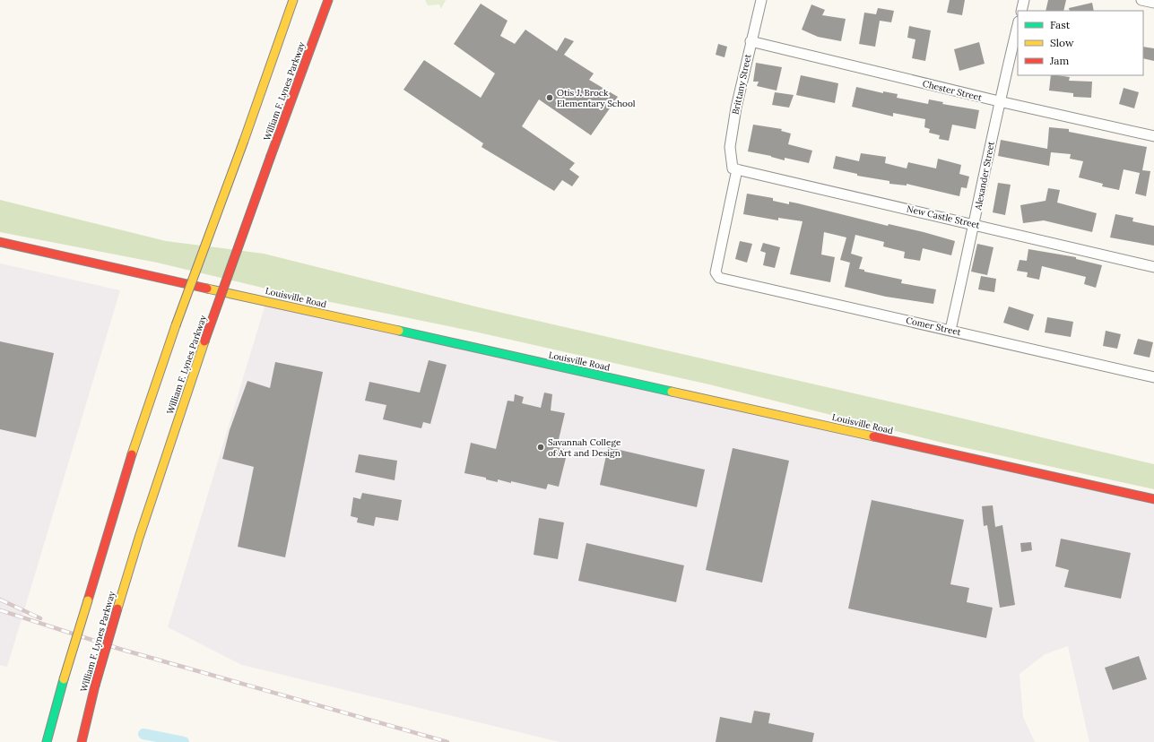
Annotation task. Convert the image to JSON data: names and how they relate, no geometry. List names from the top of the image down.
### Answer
{
  "streets": {
    "main road": ["William F. Lynes Parkway", "Louisville Road"],
    "street": [
      "Brittany Street",
      "Chester Street",
      "Alexander Street",
      "New Castle Street",
      "Comer Street"
    ]
  },
  "crossings": [
    ["Brittany Street", "Chester Street"],
    ["Brittany Street", "New Castle Street"],
    ["Brittany Street", "Comer Street"],
    ["Chester Street", "Alexander Street"],
    ["Alexander Street", "New Castle Street"],
    ["Alexander Street", "Comer Street"]
  ],
  "places": ["Otis J. Brock Elementary School", "Savannah College of Art and Design"],
  "legend": ["Fast", "Slow", "Jam"]
}
